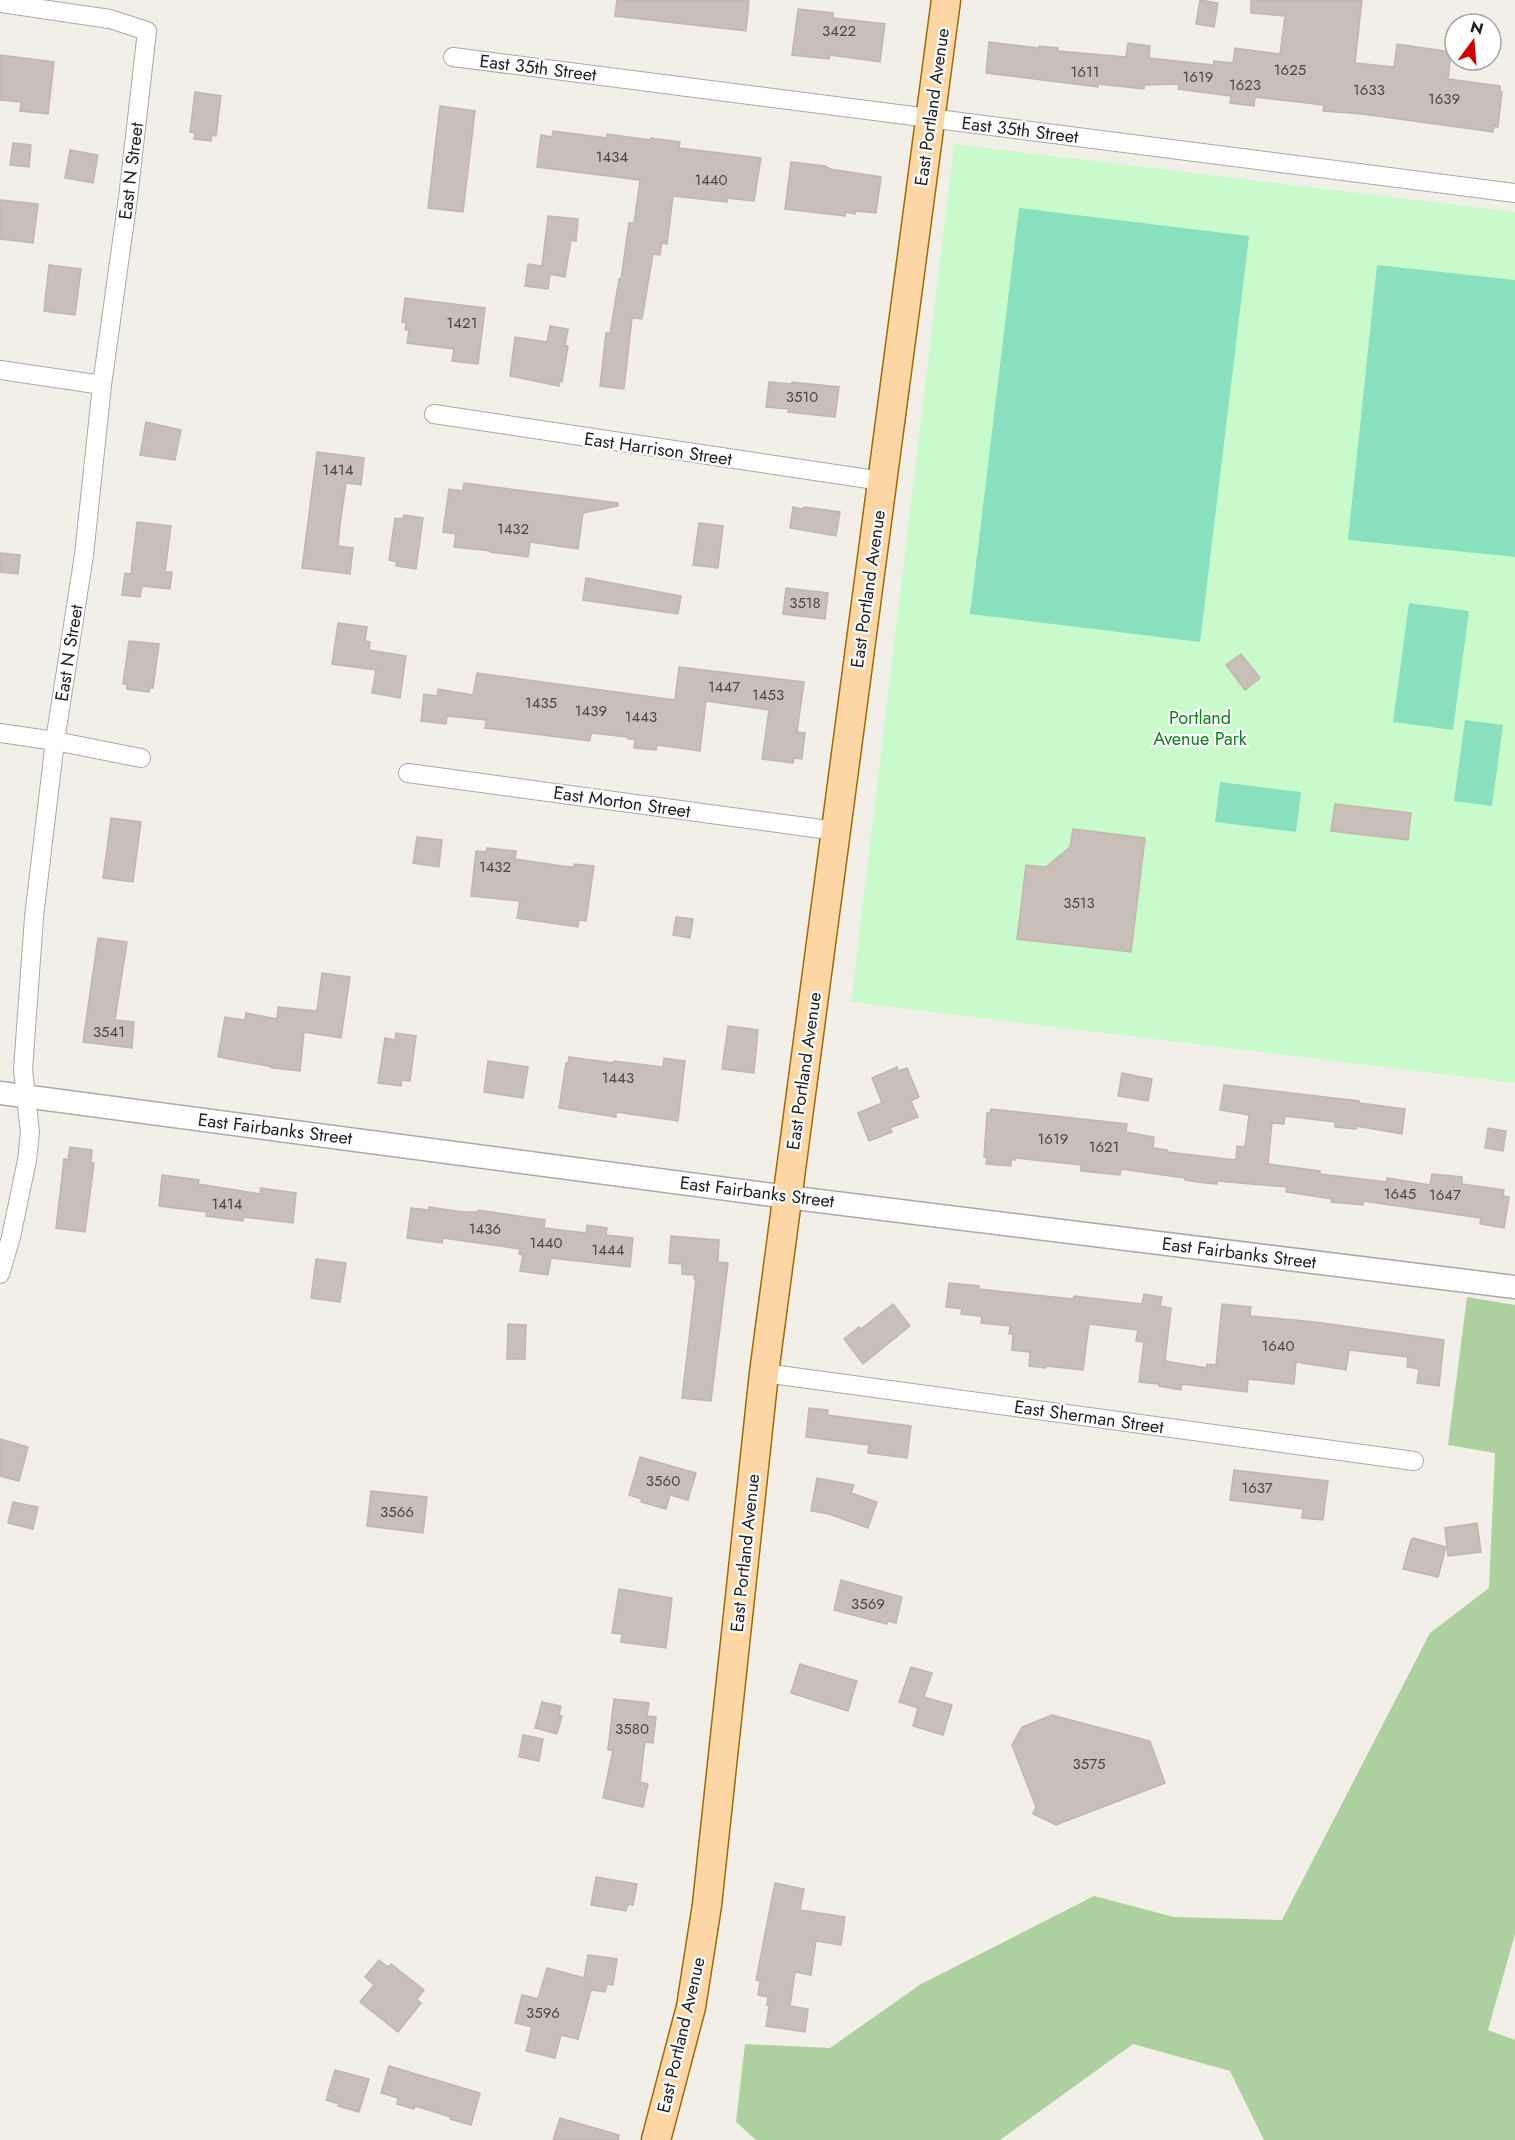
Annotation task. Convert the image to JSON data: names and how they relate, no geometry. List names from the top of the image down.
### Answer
{
  "streets": {
    "main road": ["East Portland Avenue"],
    "street": [
      "East 35th Street",
      "East N Street",
      "East Harrison Street",
      "East Morton Street",
      "East Fairbanks Street",
      "East Sherman Street"
    ]
  },
  "crossings": [
    ["East 35th Street", "East Portland Avenue"],
    ["East Portland Avenue", "East Harrison Street"],
    ["East Portland Avenue", "East Morton Street"],
    ["East Portland Avenue", "East Fairbanks Street"],
    ["East Portland Avenue", "East Sherman Street"],
    ["East N Street", "East Fairbanks Street"]
  ],
  "parks": ["Portland Avenue Park"],
  "house_numbers": [
    "3422",
    "1625",
    "1611",
    "1619",
    "1623",
    "1633",
    "1639",
    "1434",
    "1440",
    "1421",
    "3510",
    "1414",
    "1432",
    "3518",
    "1447",
    "1453",
    "1435",
    "1439",
    "1443",
    "1432",
    "3513",
    "3541",
    "1443",
    "1619",
    "1621",
    "1645",
    "1647",
    "1414",
    "1436",
    "1440",
    "1444",
    "1640",
    "3560",
    "1637",
    "3566",
    "3569",
    "3580",
    "3575",
    "3596"
  ],
  "north": "top"
}
